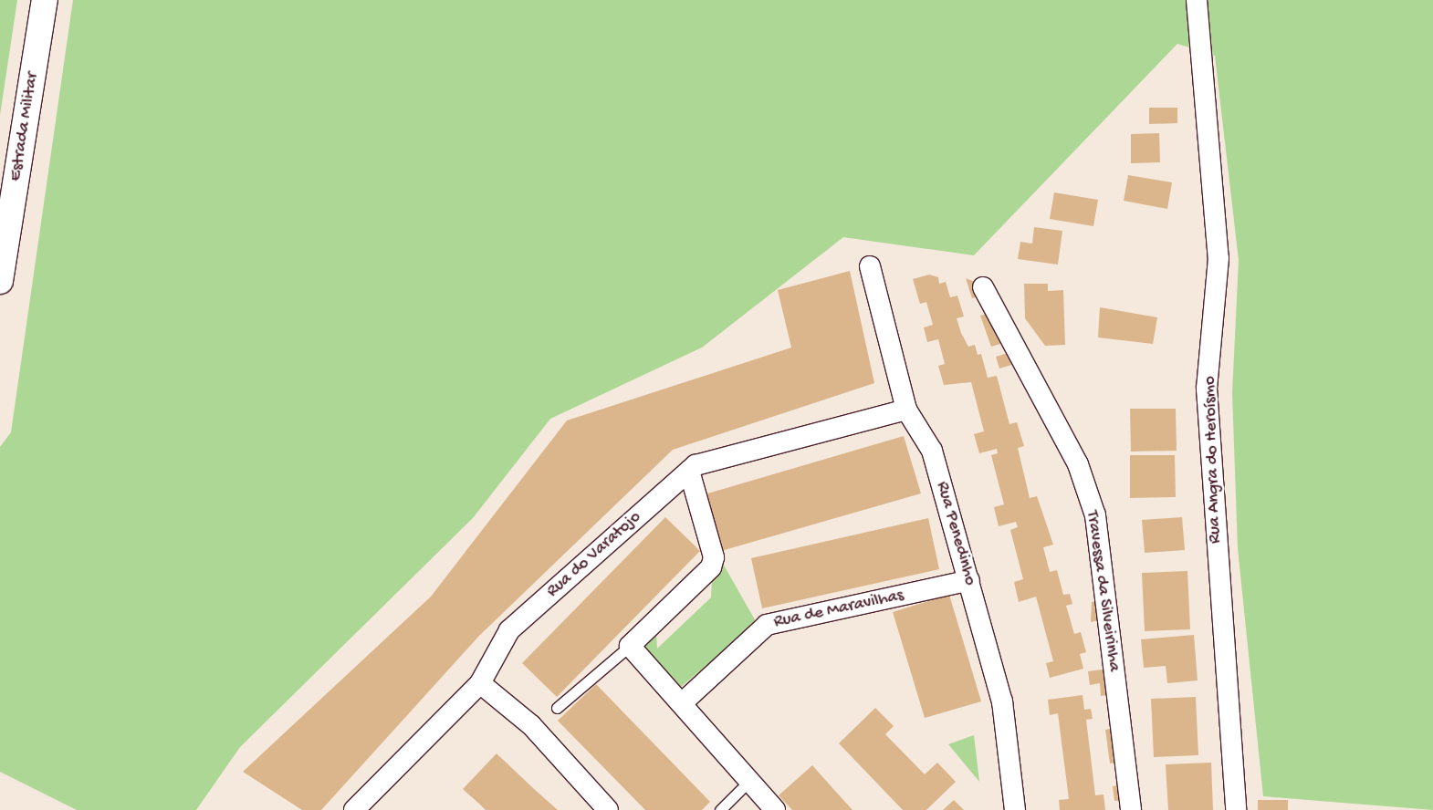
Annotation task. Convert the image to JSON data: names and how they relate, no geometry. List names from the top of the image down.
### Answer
{
  "streets": {
    "street": [
      "Estrada Militar",
      "Rua Angra do Heroísmo",
      "Rua Penedinho",
      "Rua do Varatojo",
      "Travessa da Silveirinha",
      "Rua de Maravilhas"
    ]
  },
  "crossings": [
    ["Rua Penedinho", "Rua do Varatojo"],
    ["Rua Penedinho", "Rua de Maravilhas"]
  ]
}
